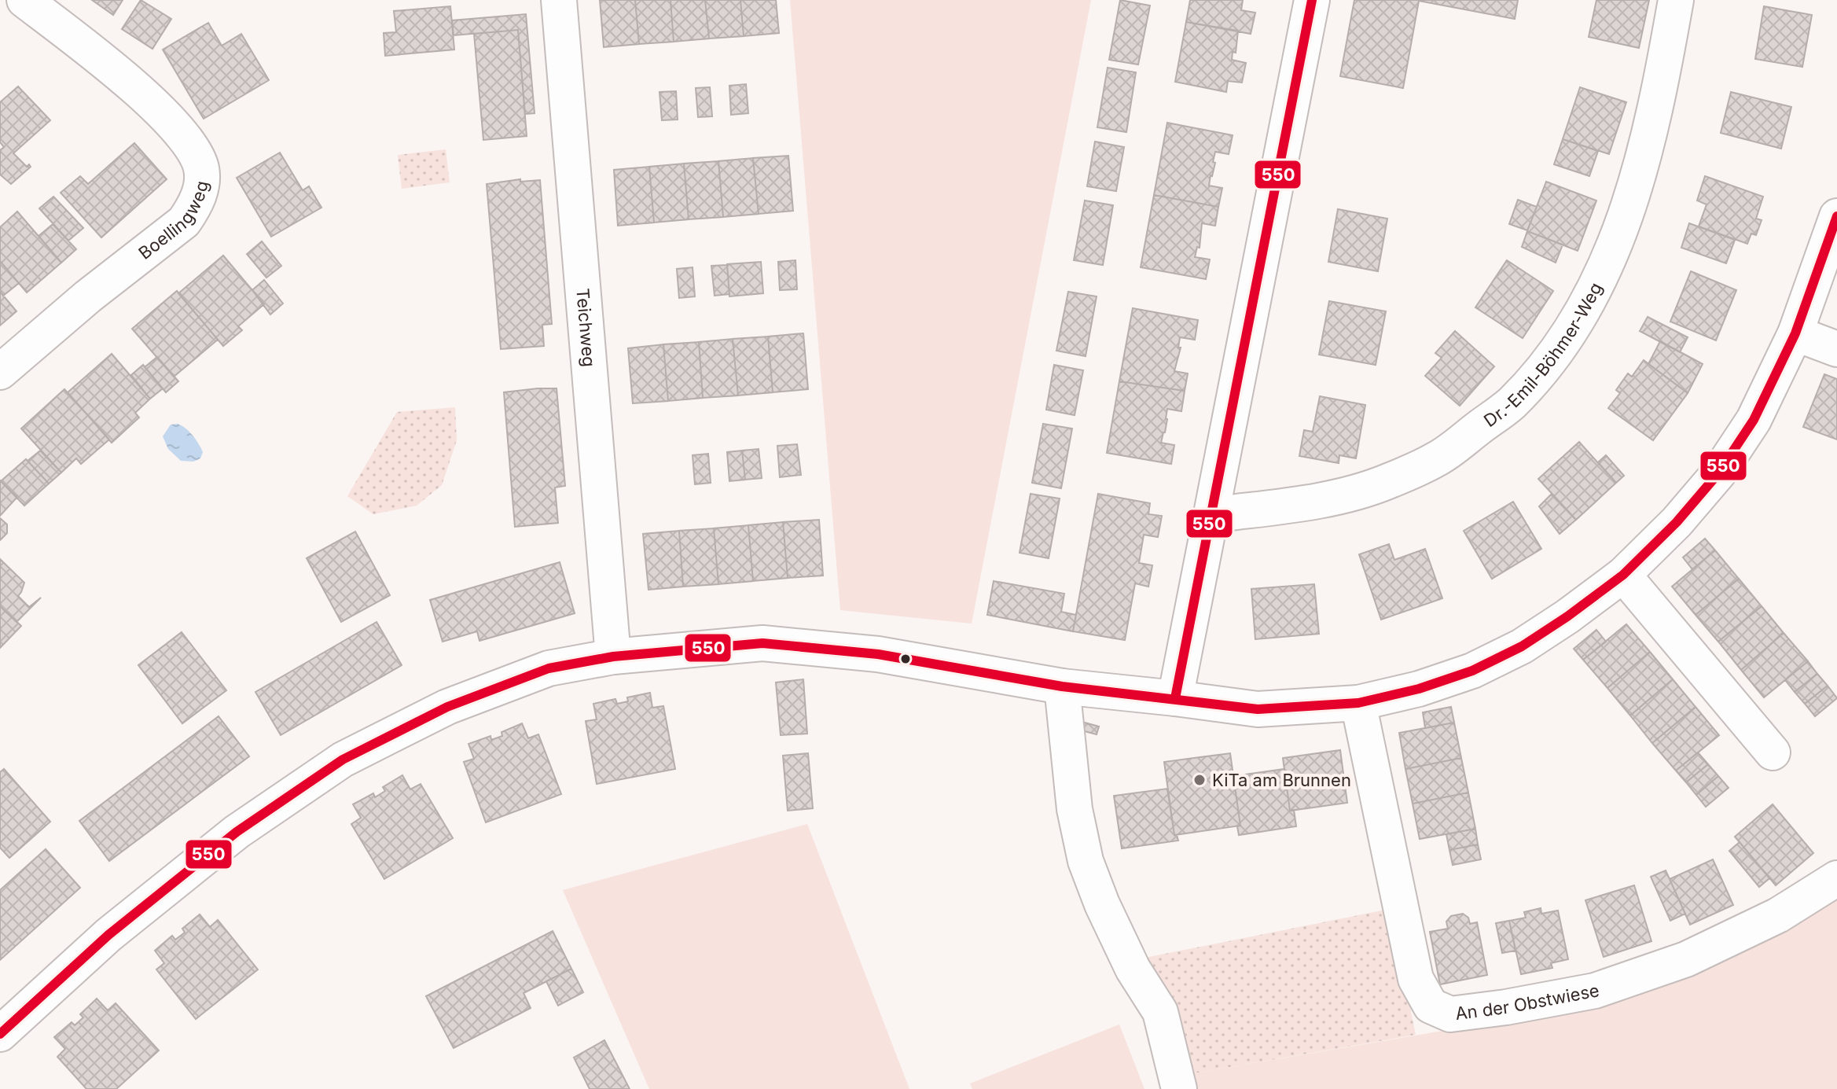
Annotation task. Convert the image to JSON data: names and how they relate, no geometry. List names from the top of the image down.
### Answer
{
  "streets": {
    "street": [
      "Boellingweg",
      "Teichweg",
      "Dr.-Emil-Böhmer-Weg",
      "An der Obstwiese"
    ]
  },
  "places": ["KiTa am Brunnen"],
  "lines": ["transit line 550"]
}
